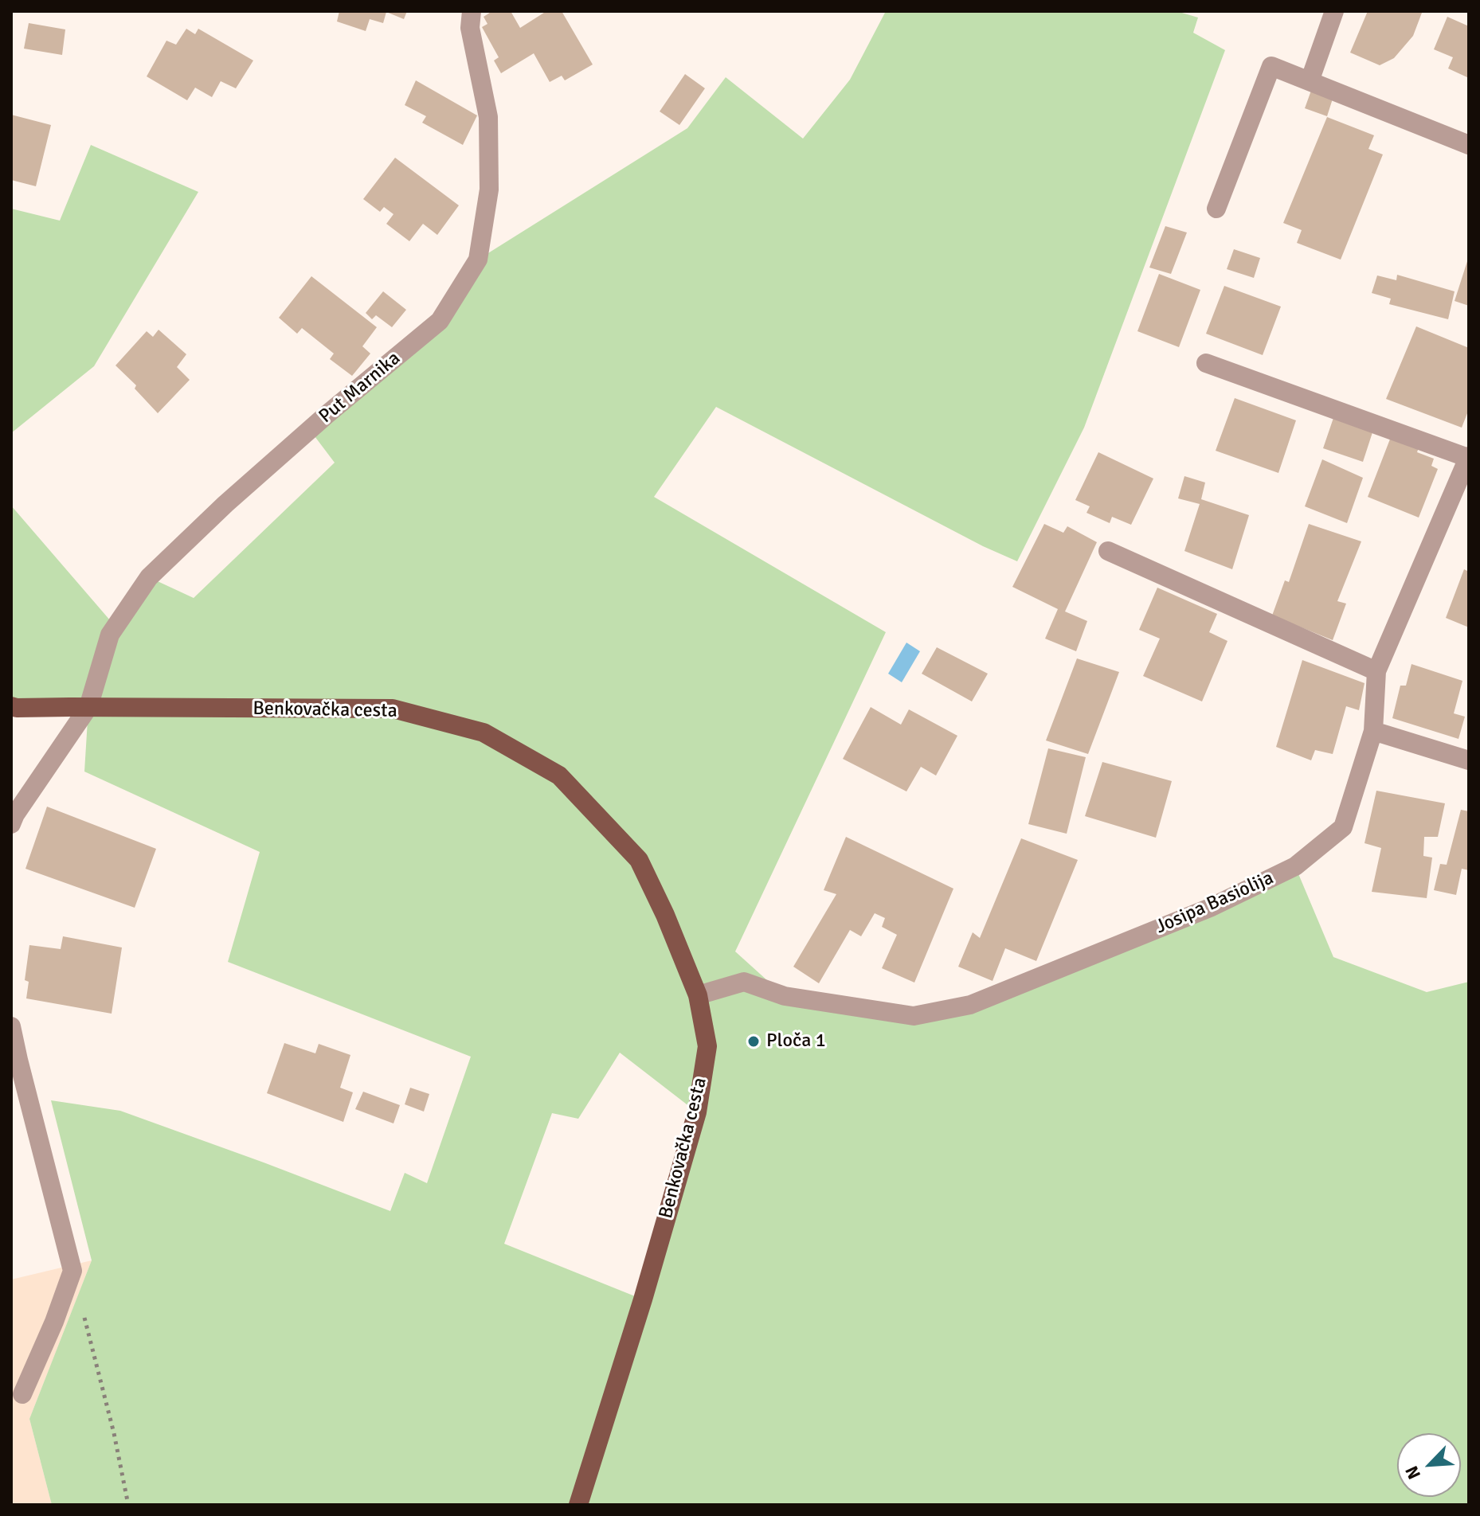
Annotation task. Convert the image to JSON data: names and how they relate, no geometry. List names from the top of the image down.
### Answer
{
  "streets": {
    "main road": ["Benkovačka cesta"],
    "street": ["Put Marnika", "Josipa Basiolija"]
  },
  "crossings": [
    ["Put Marnika", "Benkovačka cesta"],
    ["Benkovačka cesta", "Josipa Basiolija"]
  ],
  "places": ["Ploča 1"],
  "north": "bottom left"
}
